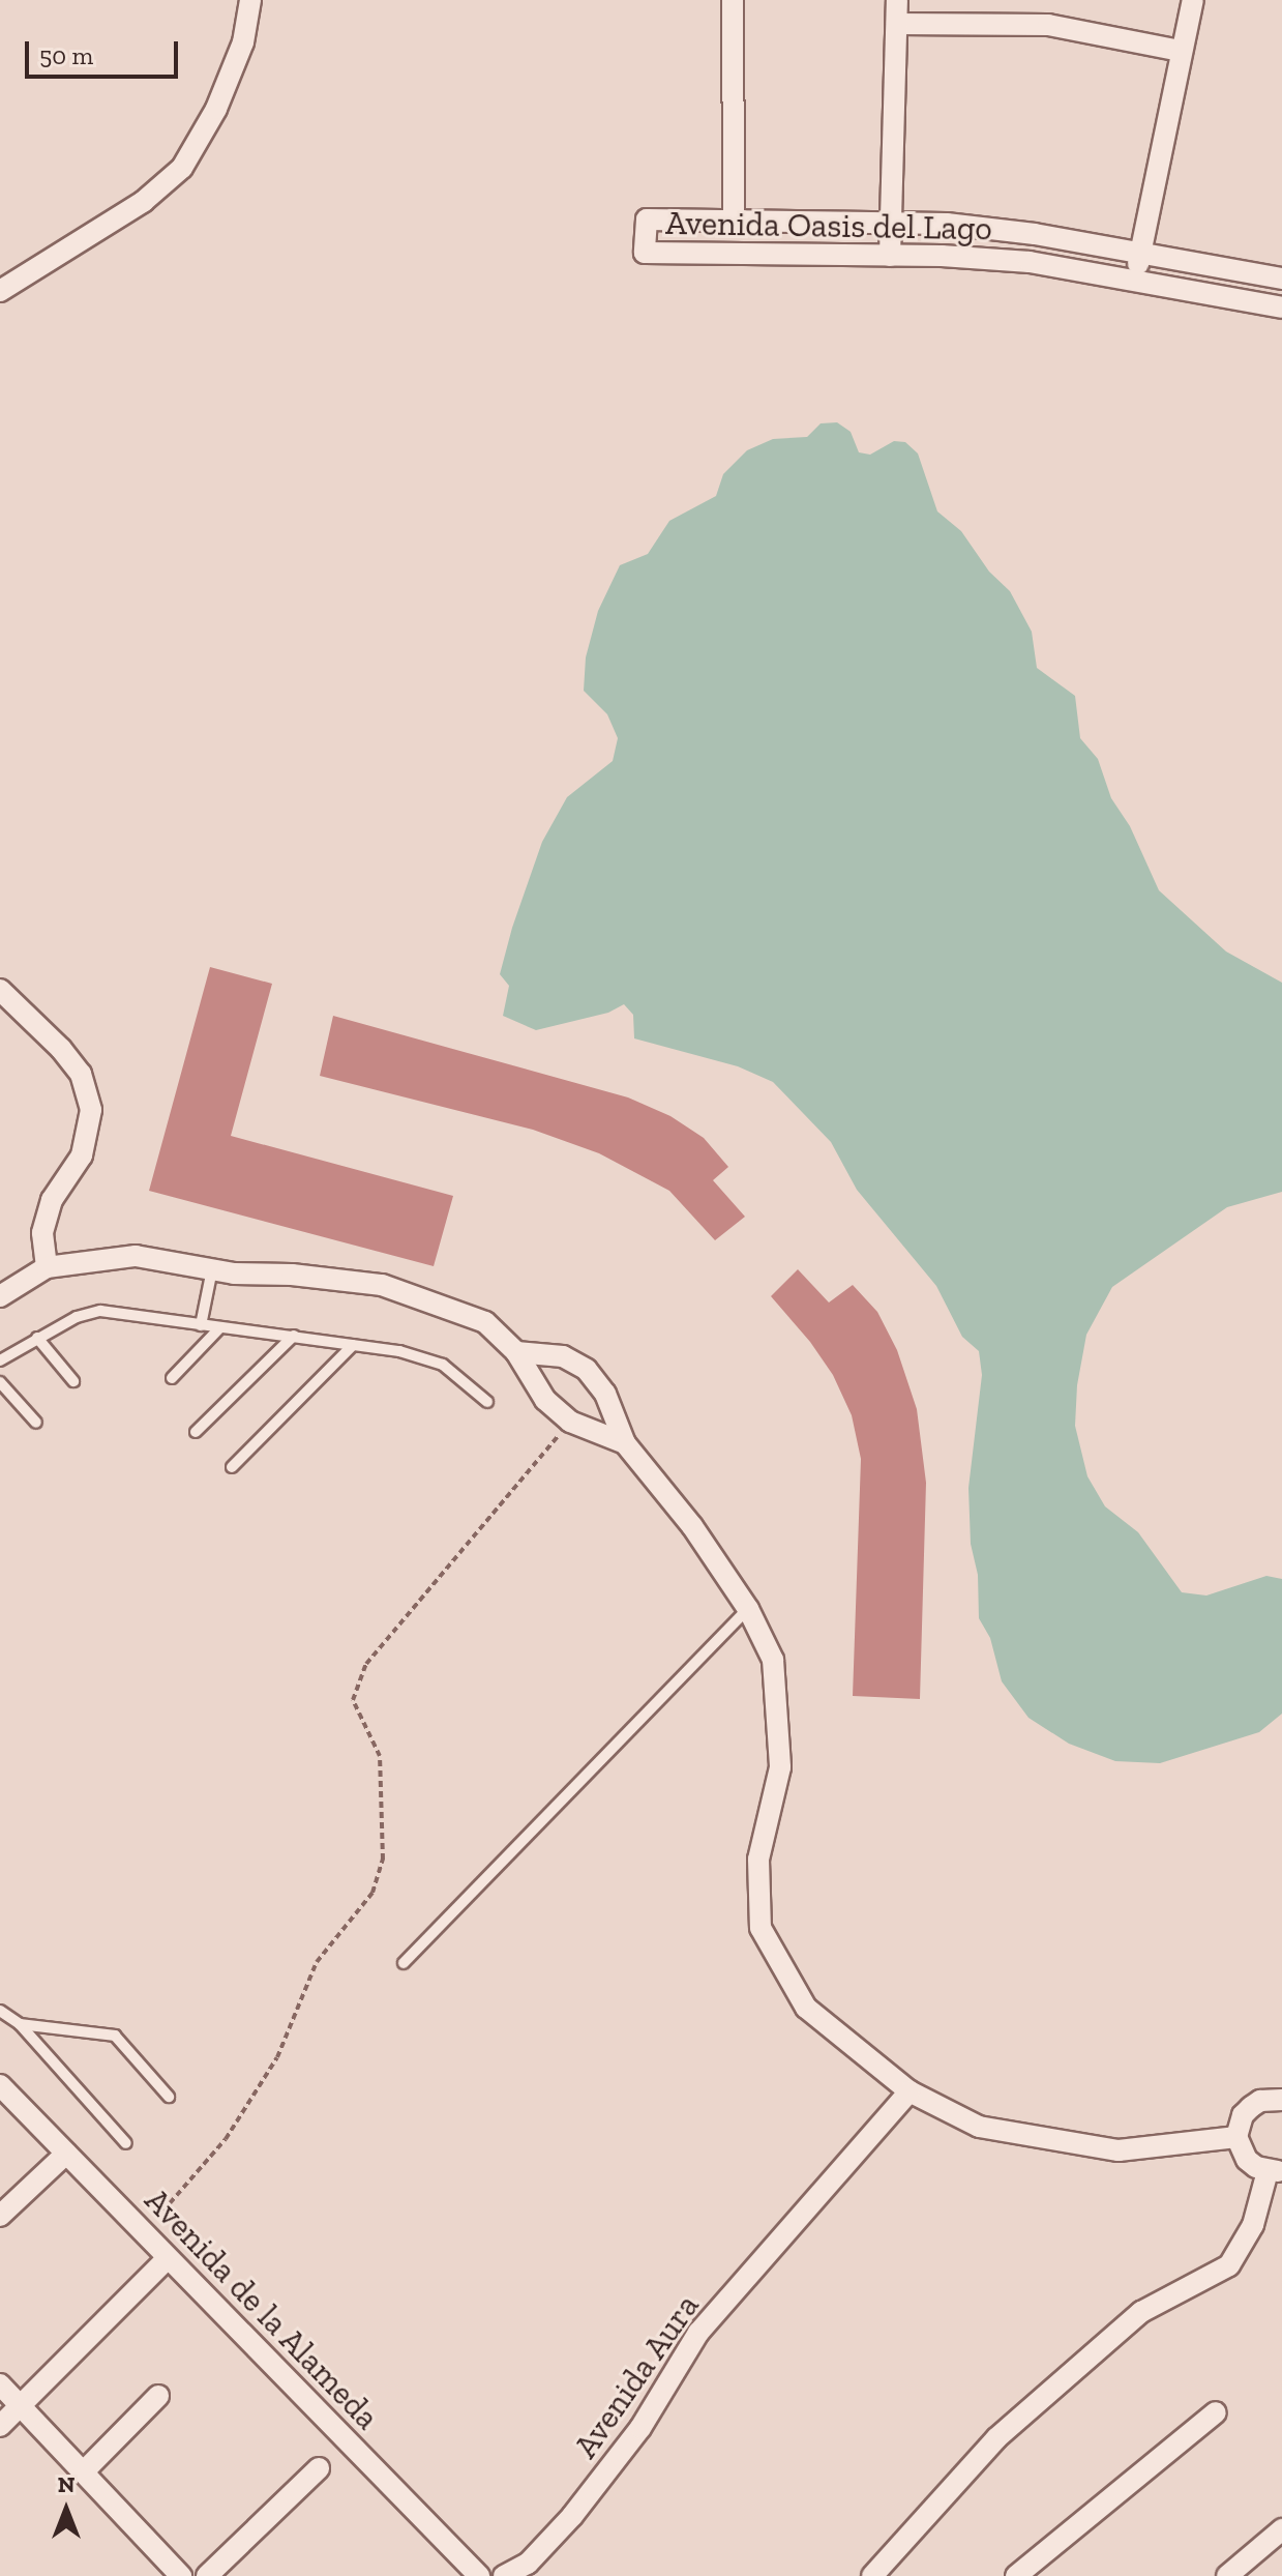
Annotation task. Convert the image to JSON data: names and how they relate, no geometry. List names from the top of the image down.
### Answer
{
  "streets": {
    "street": ["Avenida Oasis del Lago", "Avenida de la Alameda", "Avenida Aura"]
  },
  "scale_bar": "50 m",
  "north": "top"
}
